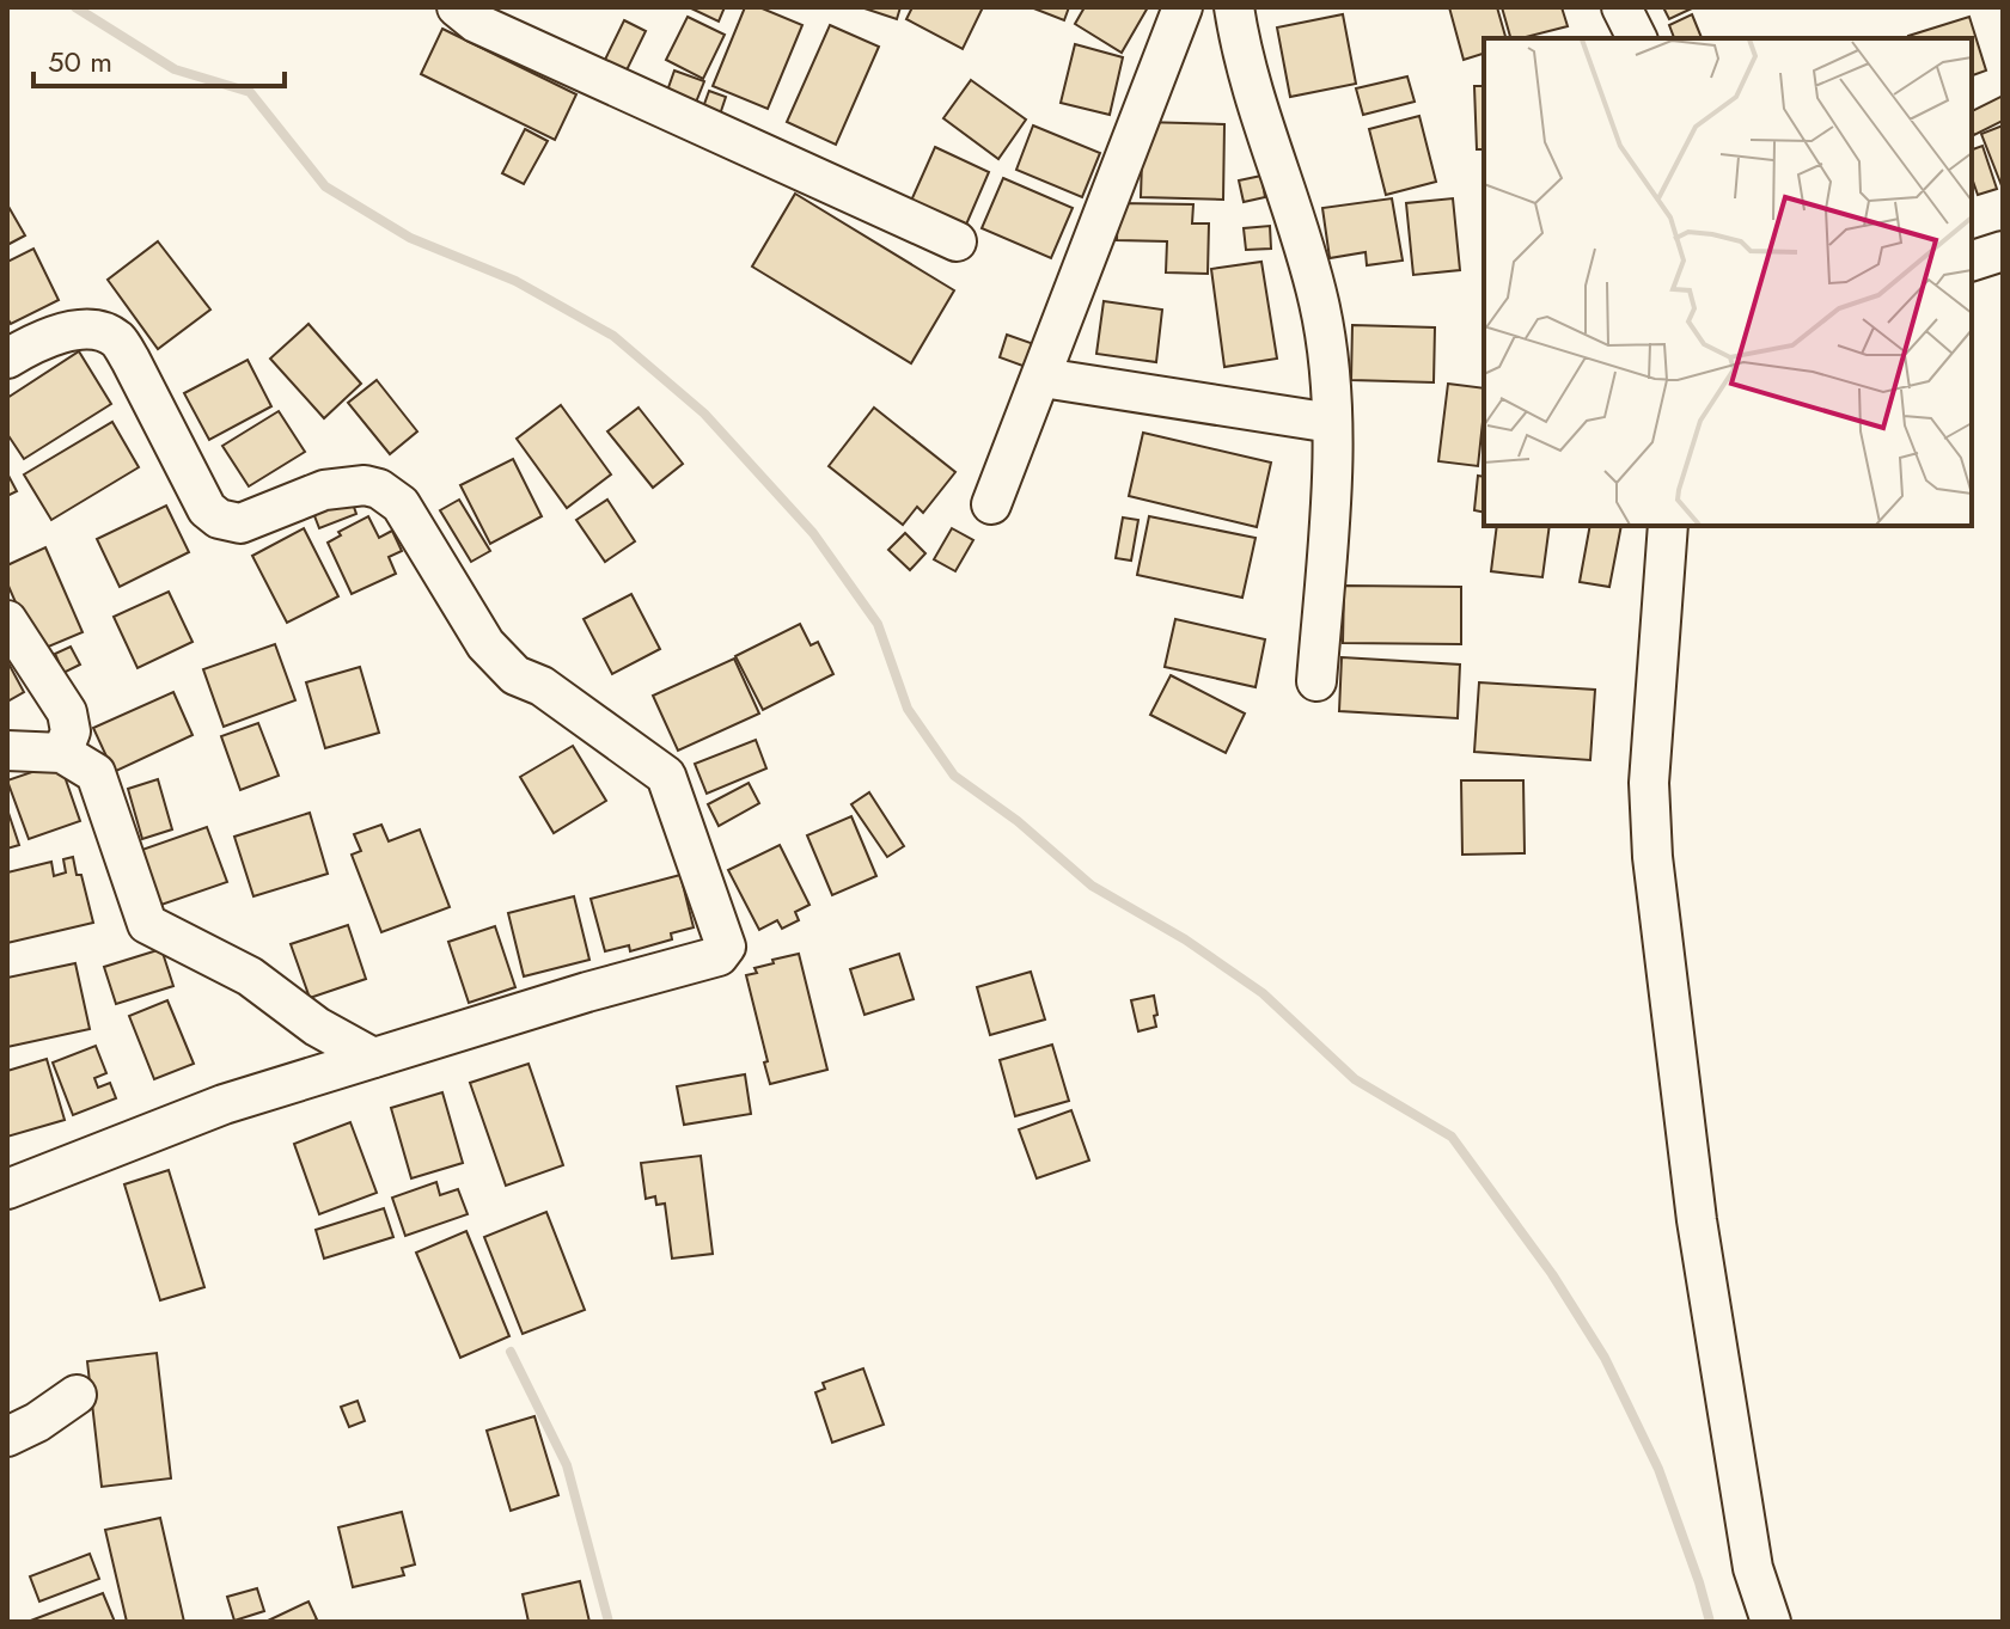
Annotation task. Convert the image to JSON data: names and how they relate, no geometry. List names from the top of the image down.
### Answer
{
  "scale_bar": "50 m"
}
